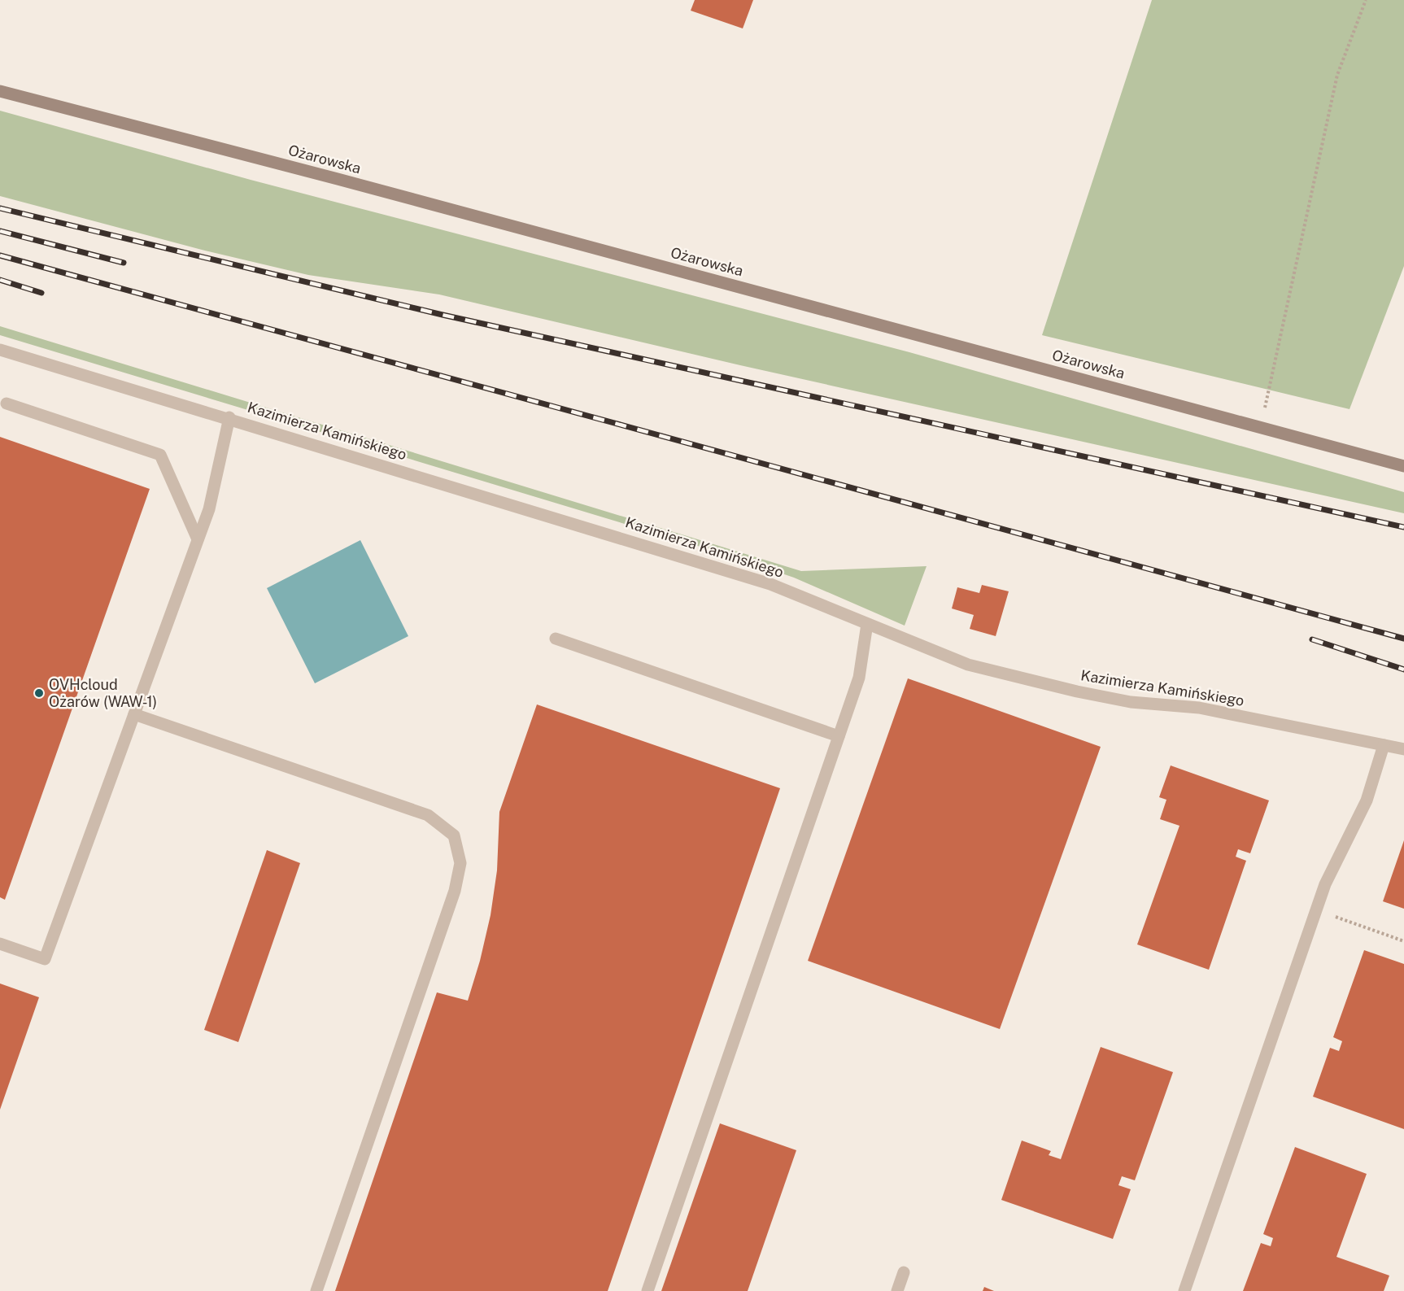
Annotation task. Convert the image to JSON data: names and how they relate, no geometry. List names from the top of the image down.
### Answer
{
  "streets": {
    "main road": ["Ożarowska"],
    "street": ["Kazimierza Kamińskiego"]
  },
  "places": ["OVHcloud Ożarów (WAW-1)"]
}
